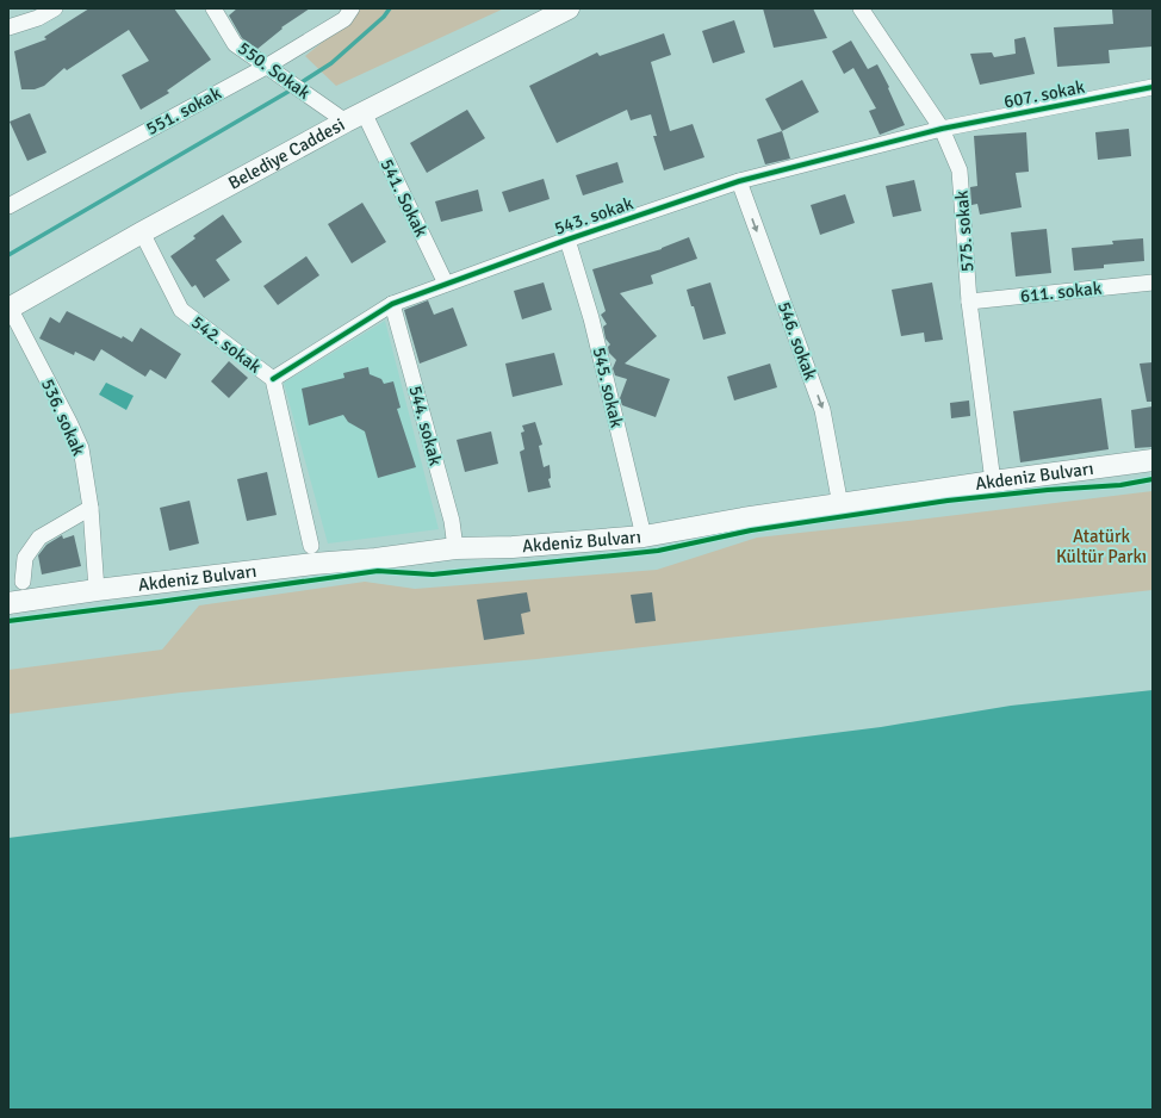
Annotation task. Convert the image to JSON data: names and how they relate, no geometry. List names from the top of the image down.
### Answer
{
  "streets": {
    "main road": ["Belediye Caddesi", "Akdeniz Bulvarı"],
    "street": [
      "550. Sokak",
      "607. sokak",
      "551. sokak",
      "541. Sokak",
      "543. sokak",
      "575. sokak",
      "611. sokak",
      "546. sokak",
      "542. sokak",
      "545. sokak",
      "536. sokak",
      "544. sokak"
    ]
  },
  "crossings": [
    ["550. Sokak", "551. sokak"],
    ["550. Sokak", "Belediye Caddesi"],
    ["550. Sokak", "541. Sokak"],
    ["607. sokak", "543. sokak"],
    ["607. sokak", "575. sokak"],
    ["Belediye Caddesi", "541. Sokak"],
    ["Belediye Caddesi", "542. sokak"],
    ["Belediye Caddesi", "536. sokak"],
    ["541. Sokak", "543. sokak"],
    ["543. sokak", "575. sokak"],
    ["543. sokak", "546. sokak"],
    ["543. sokak", "542. sokak"],
    ["543. sokak", "545. sokak"],
    ["543. sokak", "544. sokak"],
    ["575. sokak", "611. sokak"],
    ["575. sokak", "Akdeniz Bulvarı"],
    ["546. sokak", "Akdeniz Bulvarı"],
    ["545. sokak", "Akdeniz Bulvarı"],
    ["536. sokak", "Akdeniz Bulvarı"],
    ["544. sokak", "Akdeniz Bulvarı"]
  ],
  "one_way": ["546. sokak"],
  "parks": ["Atatürk Kültür Parkı"]
}
